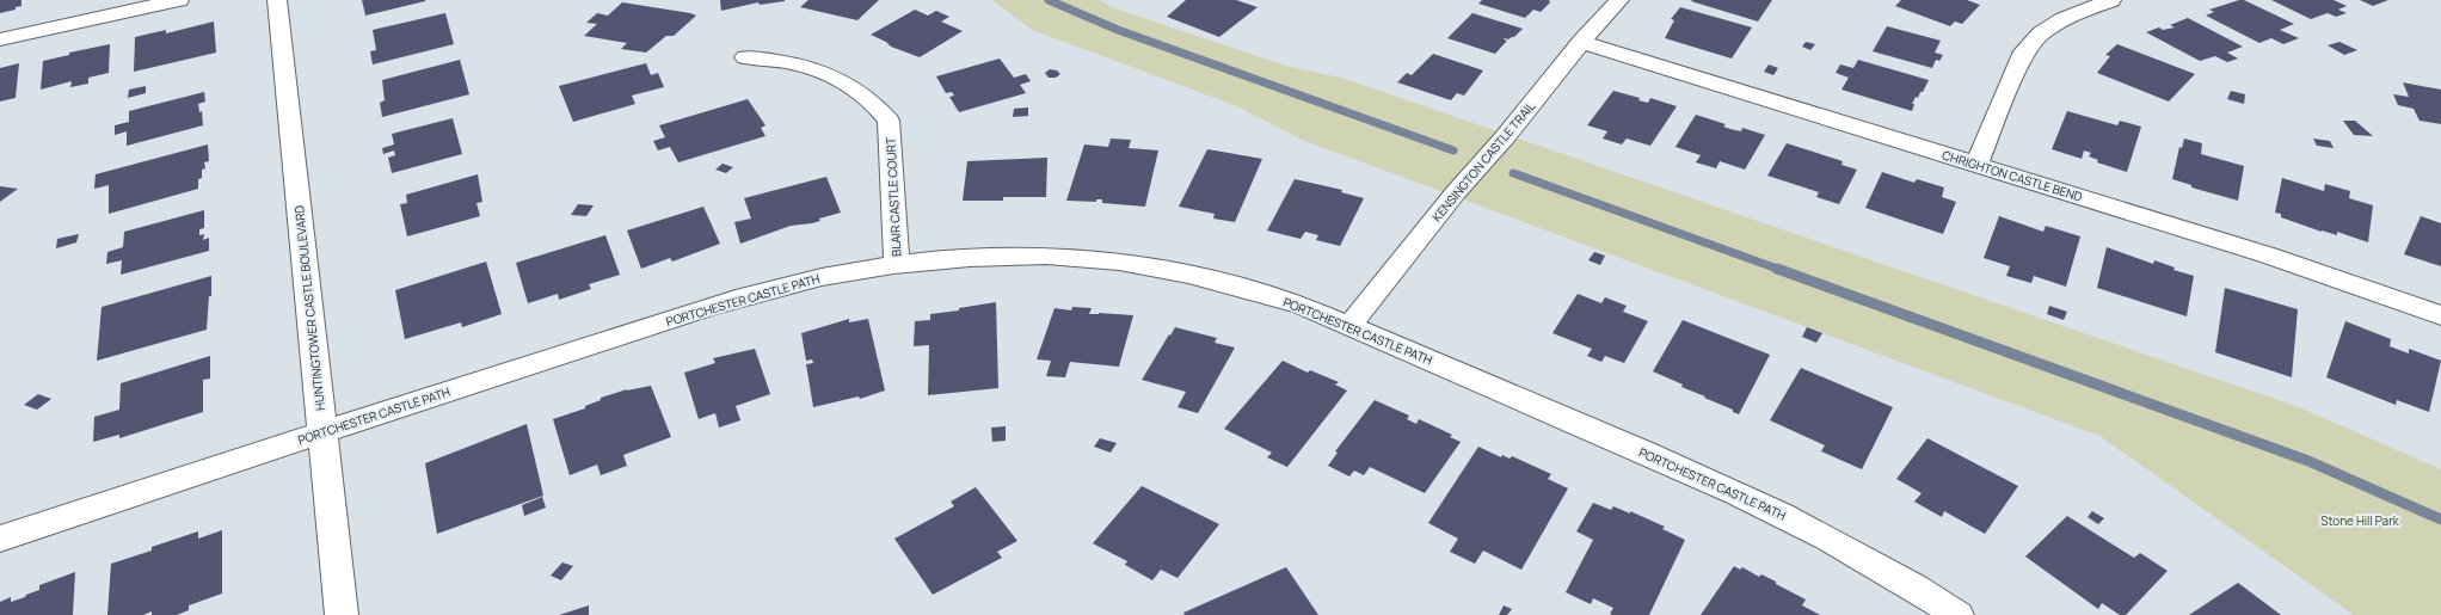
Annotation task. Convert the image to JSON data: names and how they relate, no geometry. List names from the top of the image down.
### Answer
{
  "streets": {
    "street": [
      "KENSINGTON CASTLE TRAIL",
      "CHRIGHTON CASTLE BEND",
      "BLAIR CASTLE COURT",
      "PORTCHESTER CASTLE PATH",
      "HUNTINGTOWER CASTLE BOULEVARD"
    ]
  },
  "crossings": [
    ["KENSINGTON CASTLE TRAIL", "CHRIGHTON CASTLE BEND"],
    ["KENSINGTON CASTLE TRAIL", "PORTCHESTER CASTLE PATH"],
    ["BLAIR CASTLE COURT", "PORTCHESTER CASTLE PATH"],
    ["PORTCHESTER CASTLE PATH", "HUNTINGTOWER CASTLE BOULEVARD"]
  ],
  "parks": ["Stone Hill Park"]
}
